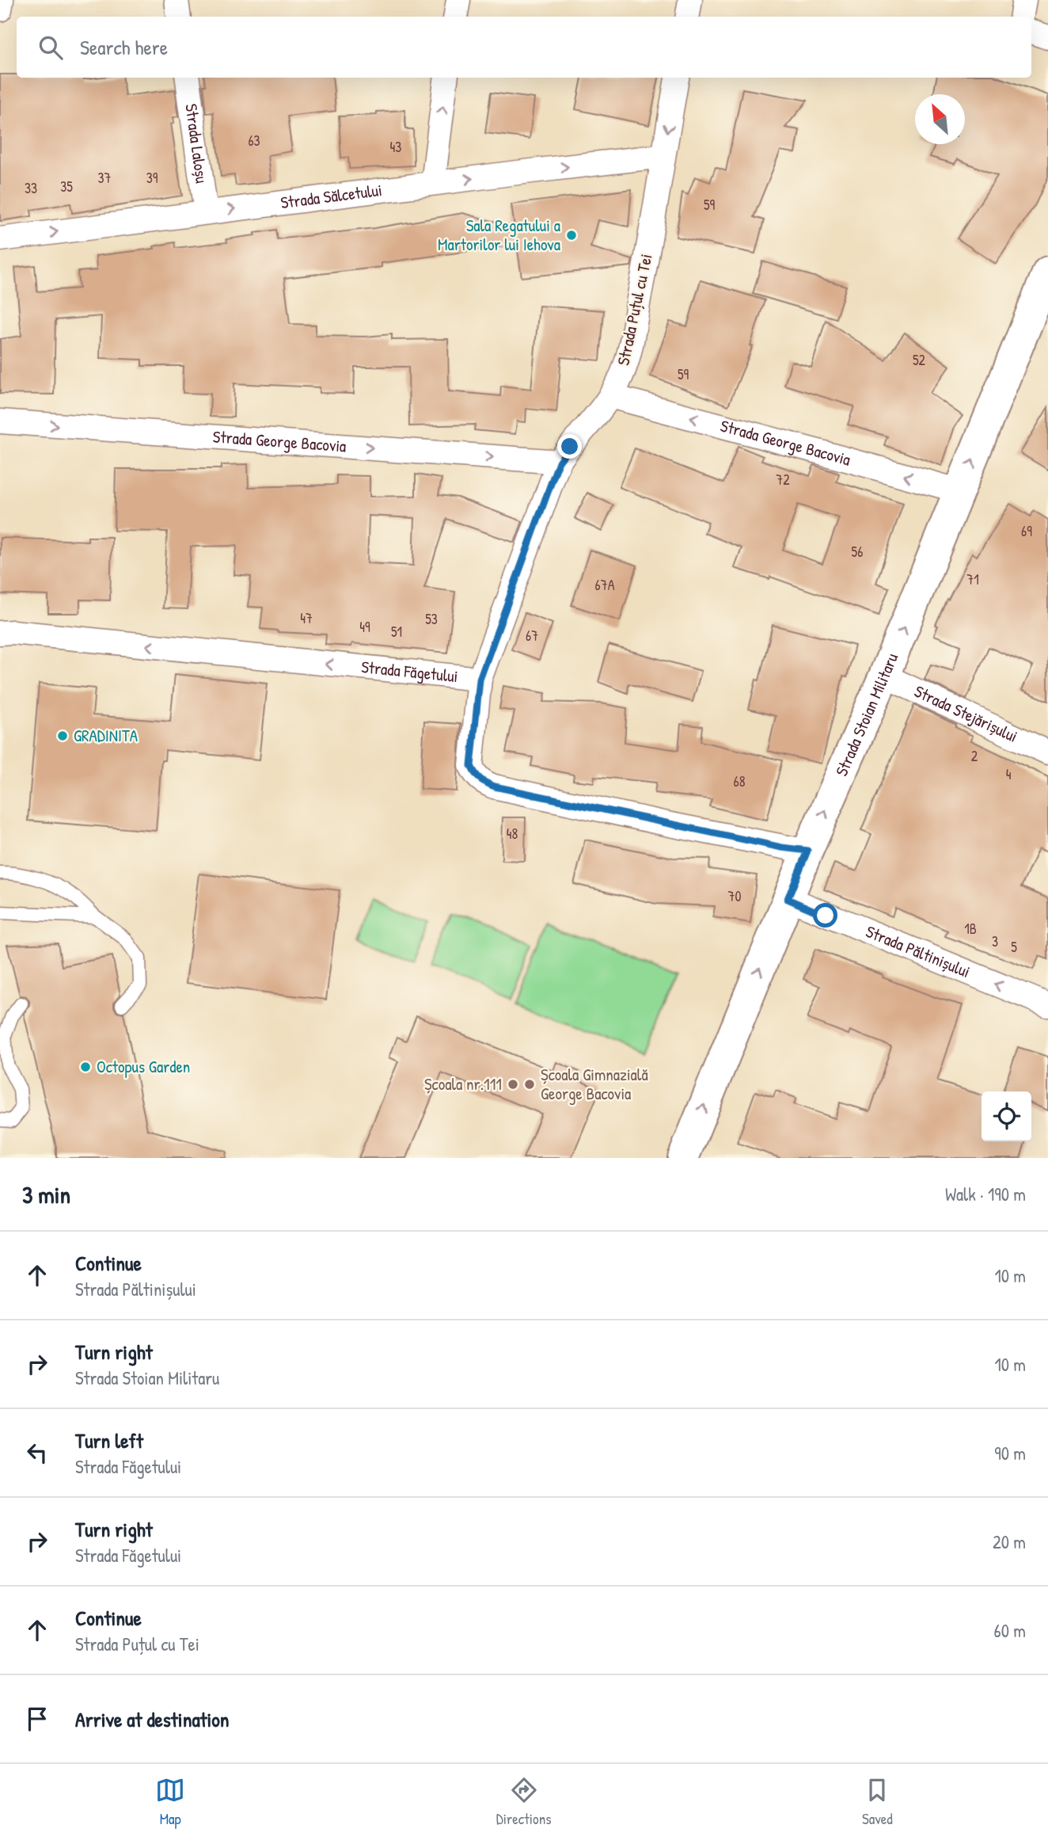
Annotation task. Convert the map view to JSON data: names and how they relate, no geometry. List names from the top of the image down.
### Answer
{
  "streets": {
    "street": [
      "Strada Laloșu",
      "Strada Sălcetului",
      "Strada Puțul cu Tei",
      "Strada George Bacovia",
      "Strada Făgetului",
      "Strada Stejărișului",
      "Strada Stoian Militaru",
      "Strada Păltinișului"
    ]
  },
  "crossings": [
    ["Strada Laloșu", "Strada Sălcetului"],
    ["Strada Sălcetului", "Strada Puțul cu Tei"],
    ["Strada Puțul cu Tei", "Strada George Bacovia"],
    ["Strada Puțul cu Tei", "Strada Făgetului"],
    ["Strada George Bacovia", "Strada Stoian Militaru"],
    ["Strada Făgetului", "Strada Stoian Militaru"],
    ["Strada Stejărișului", "Strada Stoian Militaru"],
    ["Strada Stoian Militaru", "Strada Păltinișului"]
  ],
  "one_way": [
    "Strada Sălcetului",
    "Strada Făgetului",
    "Strada Stoian Militaru",
    "Strada Păltinișului"
  ],
  "places": [
    "Sala Regatului a Martorilor lui Iehova",
    "GRADINITA",
    "Octopus Garden",
    "Școala nr.111",
    "Școala Gimnazială George Bacovia"
  ],
  "house_numbers": [
    "63",
    "43",
    "37",
    "39",
    "35",
    "33",
    "59",
    "52",
    "59",
    "72",
    "69",
    "56",
    "71",
    "67A",
    "47",
    "53",
    "49",
    "51",
    "67",
    "2",
    "4",
    "68",
    "48",
    "70",
    "1B",
    "3",
    "5"
  ],
  "north": "top left",
  "page": {
    "search": "Search here",
    "heading": ["3 min", "Walk · 190 m"],
    "list": [
      ["Continue", "Strada Păltinișului", "10 m"],
      ["Turn right", "Strada Stoian Militaru", "10 m"],
      ["Turn left", "Strada Făgetului", "90 m"],
      ["Turn right", "Strada Făgetului", "20 m"],
      ["Continue", "Strada Puțul cu Tei", "60 m"],
      "Arrive at destination"
    ],
    "nav": ["Map", "Directions", "Saved"]
  }
}
